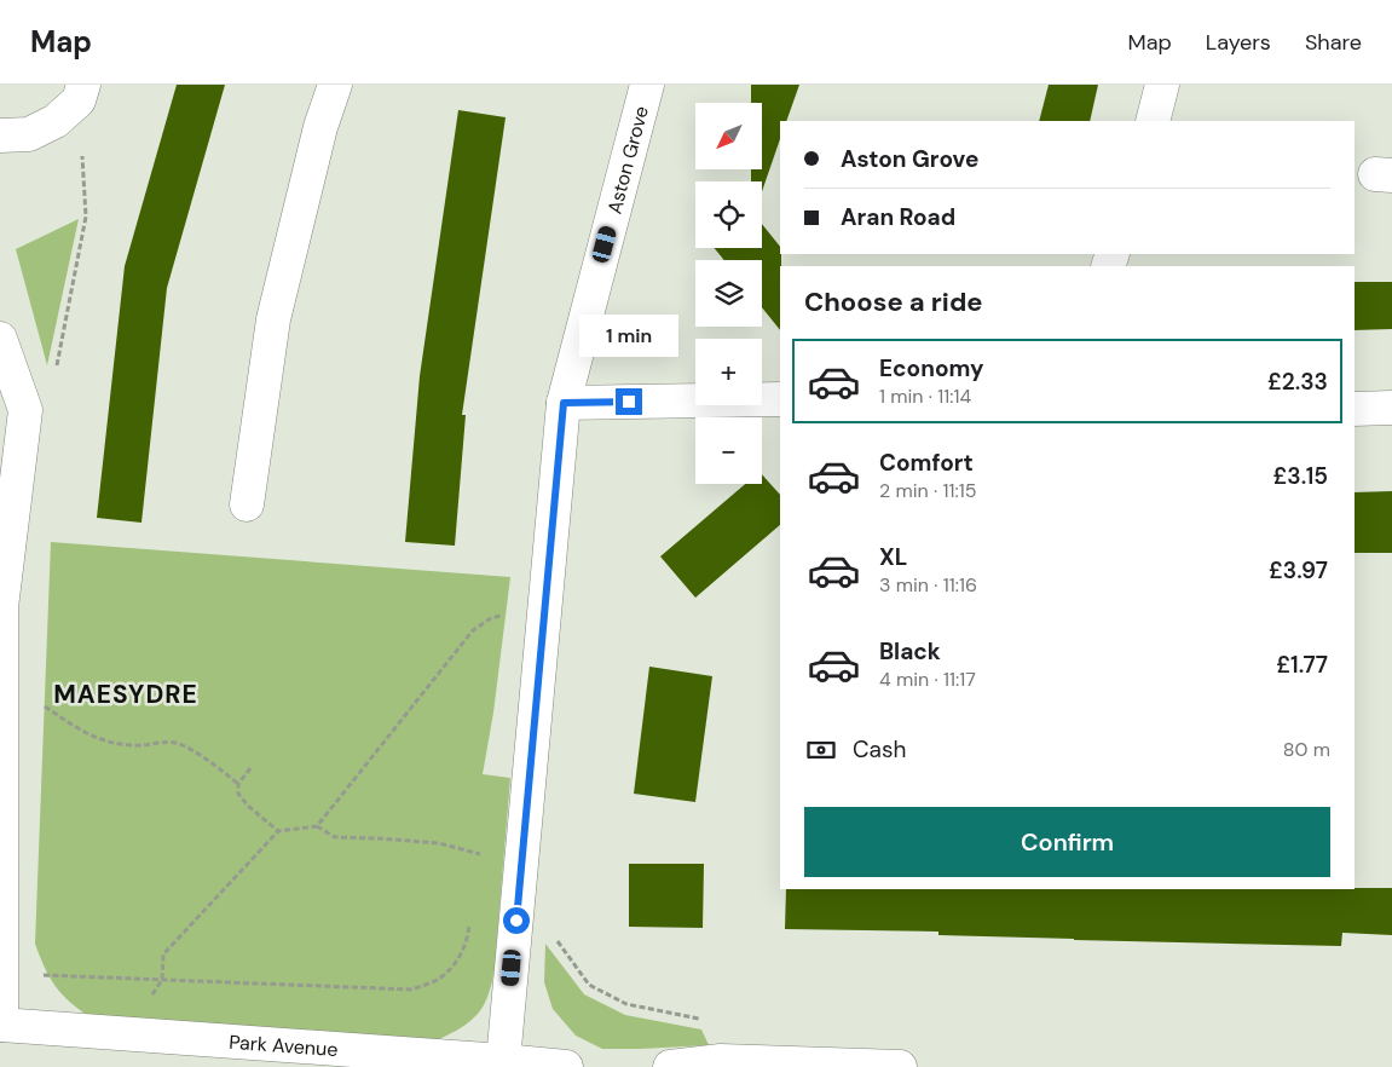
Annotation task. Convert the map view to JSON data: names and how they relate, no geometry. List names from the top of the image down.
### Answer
{
  "streets": {
    "street": ["Aston Grove", "Park Avenue"]
  },
  "crossings": [
    ["Aston Grove", "Park Avenue"]
  ],
  "districts": ["MAESYDRE"],
  "north": "bottom left",
  "page": {
    "header": "Map",
    "nav": ["Map", "Layers", "Share"],
    "map_buttons": ["+", "−"],
    "banner": ["Aston Grove", "Aran Road"],
    "heading": "Choose a ride",
    "bubble": "1 min",
    "list": [
      {
        "name": "Economy",
        "note": "1 min · 11:14",
        "value": "£2.33"
      },
      {
        "name": "Comfort",
        "note": "2 min · 11:15",
        "value": "£3.15"
      },
      {
        "name": "XL",
        "note": "3 min · 11:16",
        "value": "£3.97"
      },
      {
        "name": "Black",
        "note": "4 min · 11:17",
        "value": "£1.77"
      }
    ],
    "pay": ["Cash", "80 m"],
    "buttons": "Confirm"
  }
}
